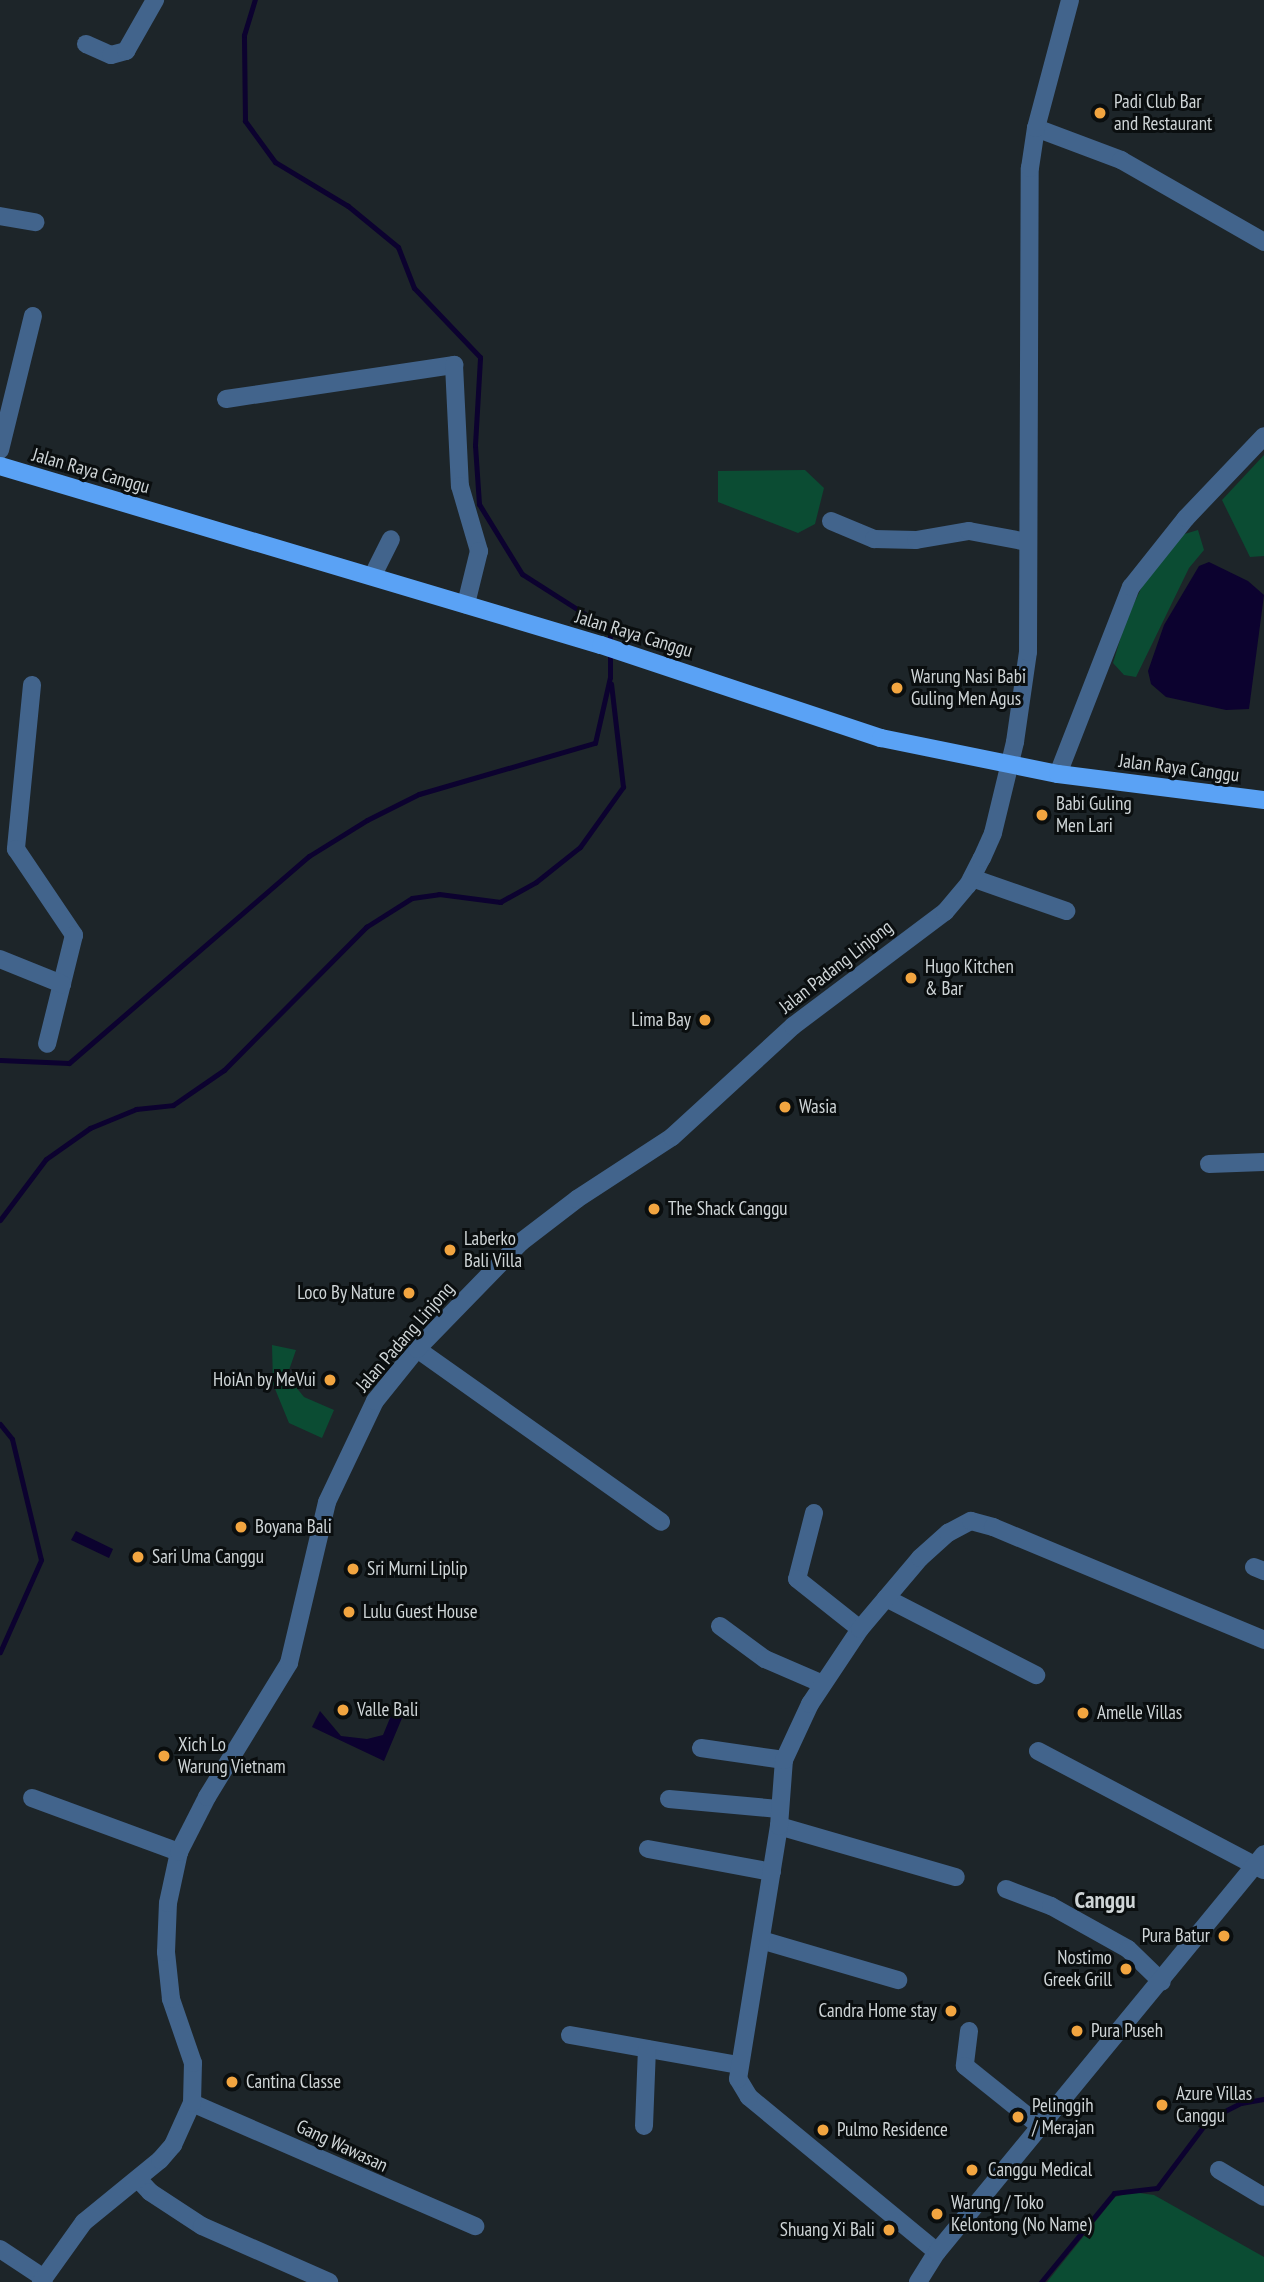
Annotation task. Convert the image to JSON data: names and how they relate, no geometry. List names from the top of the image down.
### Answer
{
  "streets": {
    "main road": ["Jalan Raya Canggu"],
    "street": ["Jalan Padang Linjong", "Gang Wawasan"]
  },
  "crossings": [
    ["Jalan Raya Canggu", "Jalan Padang Linjong"],
    ["Jalan Padang Linjong", "Gang Wawasan"]
  ],
  "districts": ["Canggu"],
  "places": [
    "Padi Club Bar and Restaurant",
    "Warung Nasi Babi Guling Men Agus",
    "Babi Guling Men Lari",
    "Hugo Kitchen & Bar",
    "Lima Bay",
    "Wasia",
    "The Shack Canggu",
    "Laberko Bali Villa",
    "Loco By Nature",
    "HoiAn by MeVui",
    "Boyana Bali",
    "Sari Uma Canggu",
    "Sri Murni Liplip",
    "Lulu Guest House",
    "Valle Bali",
    "Amelle Villas",
    "Xich Lo Warung Vietnam",
    "Pura Batur",
    "Nostimo Greek Grill",
    "Candra Home stay",
    "Pura Puseh",
    "Cantina Classe",
    "Azure Villas Canggu",
    "Pelinggih / Merajan",
    "Pulmo Residence",
    "Canggu Medical",
    "Warung / Toko Kelontong (No Name)",
    "Shuang Xi Bali"
  ]
}
